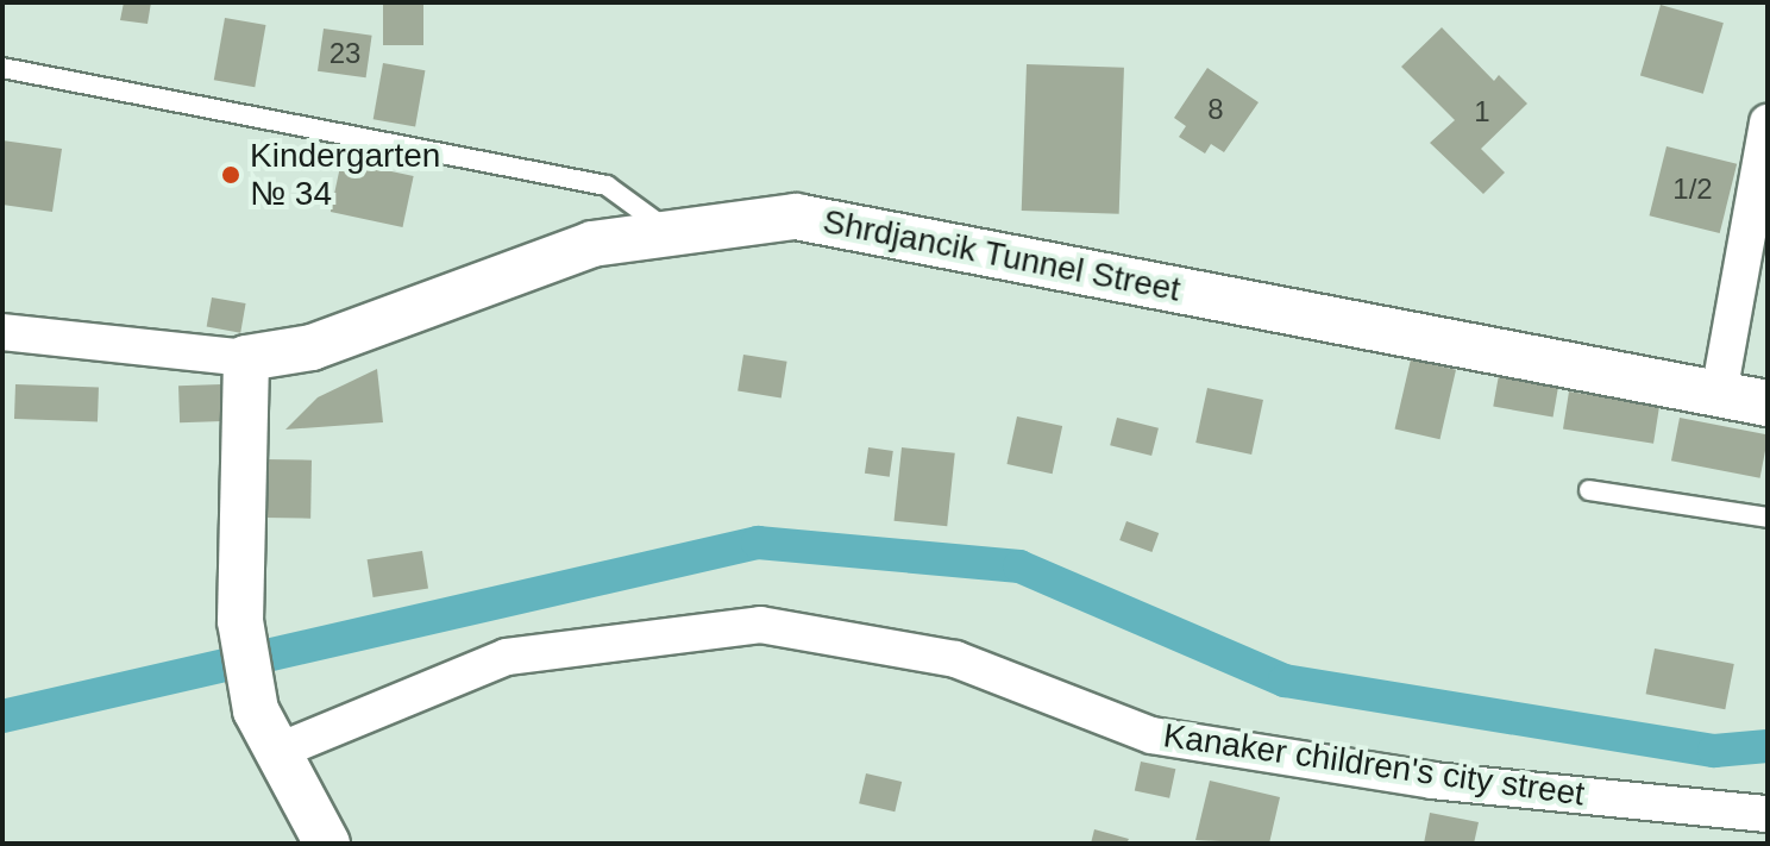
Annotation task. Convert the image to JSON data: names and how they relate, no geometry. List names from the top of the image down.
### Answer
{
  "streets": {
    "street": ["Shrdjancik Tunnel Street", "Kanaker children's city street"]
  },
  "places": ["Kindergarten № 34"],
  "house_numbers": [
    "23",
    "8",
    "1",
    "1/2"
  ]
}
